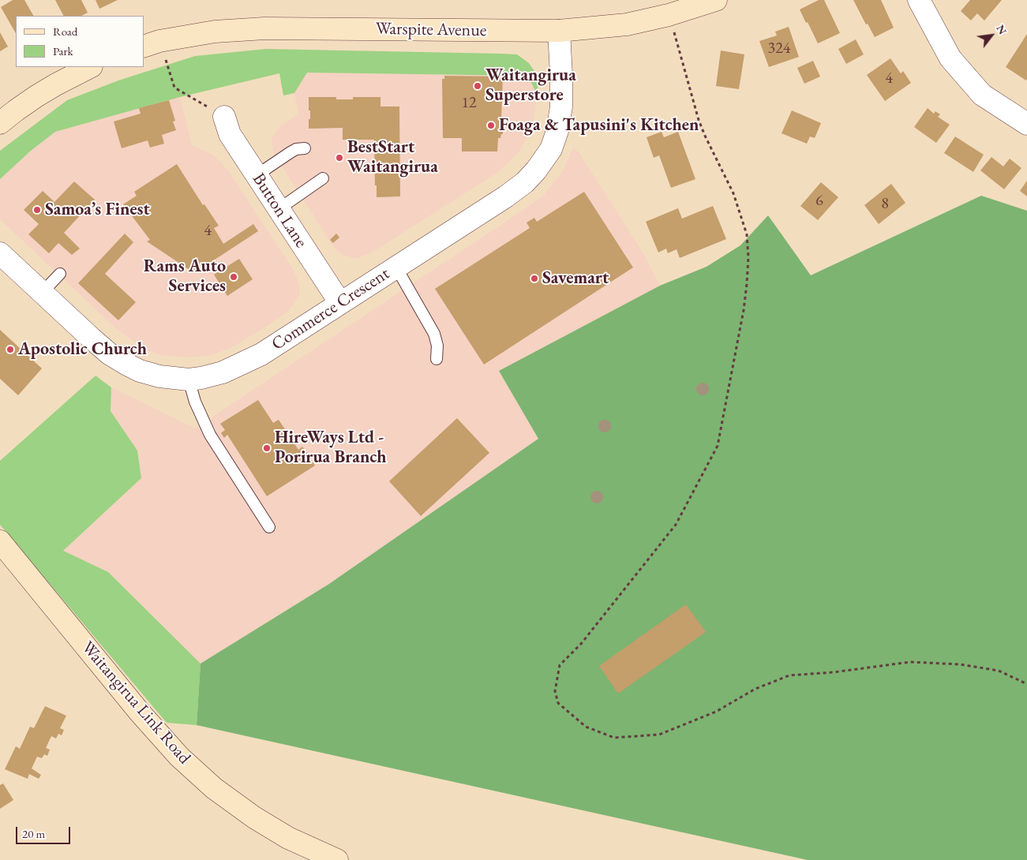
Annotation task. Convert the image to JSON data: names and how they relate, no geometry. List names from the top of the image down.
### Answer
{
  "streets": {
    "main road": ["Warspite Avenue", "Waitangirua Link Road"],
    "street": ["Button Lane", "Commerce Crescent"]
  },
  "crossings": [
    ["Warspite Avenue", "Commerce Crescent"],
    ["Button Lane", "Commerce Crescent"]
  ],
  "places": [
    "Waitangirua Superstore",
    "Foaga & Tapusini's Kitchen",
    "BestStart Waitangirua",
    "Samoa’s Finest",
    "Rams Auto Services",
    "Savemart",
    "Apostolic Church",
    "HireWays Ltd - Porirua Branch"
  ],
  "house_numbers": [
    "324",
    "4",
    "12",
    "6",
    "8",
    "4"
  ],
  "legend": ["Road", "Park"],
  "scale_bar": "20 m",
  "north": "top right"
}
